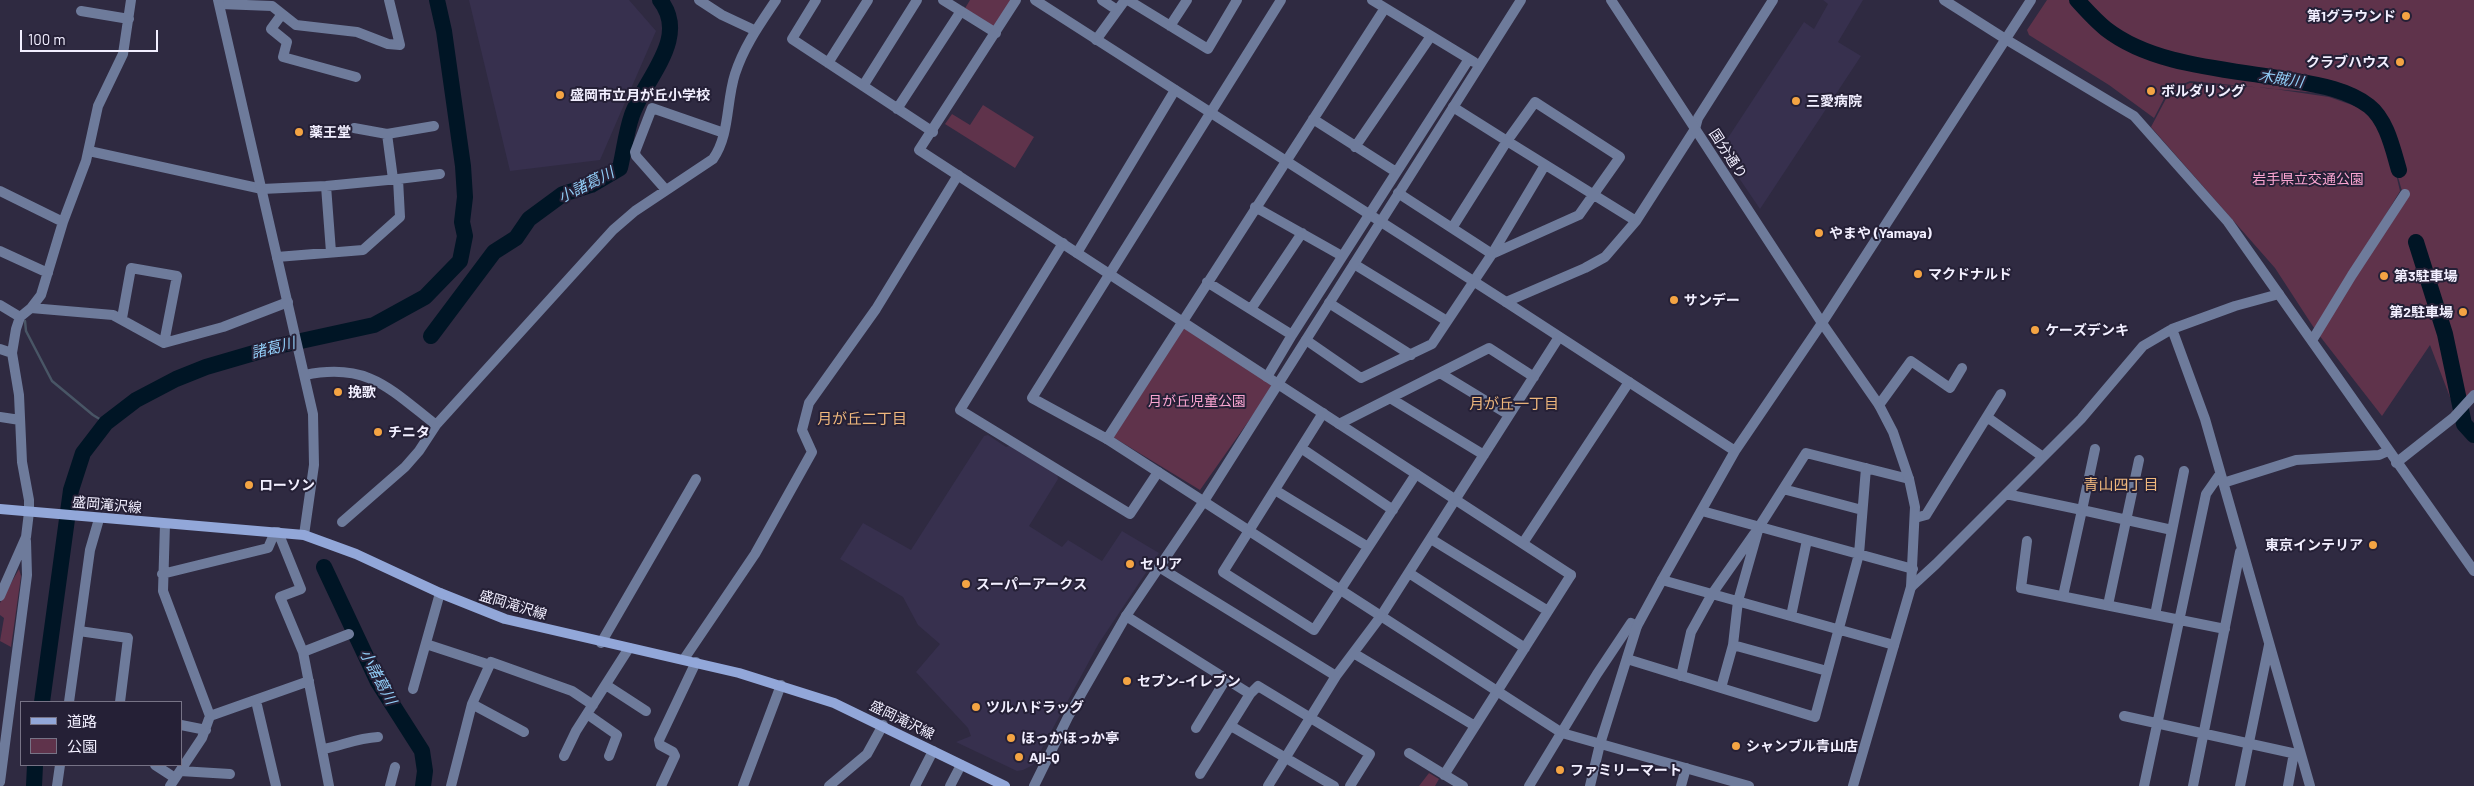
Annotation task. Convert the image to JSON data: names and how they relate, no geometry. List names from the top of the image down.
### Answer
{
  "streets": {
    "main road": ["盛岡滝沢線"],
    "street": ["国分通り"]
  },
  "districts": ["月が丘一丁目", "月が丘二丁目", "青山四丁目"],
  "water": ["木賊川", "小諸葛川", "諸葛川"],
  "parks": ["岩手県立交通公園", "月が丘児童公園"],
  "places": [
    "第1グラウンド",
    "クラブハウス",
    "ボルダリング",
    "盛岡市立月が丘小学校",
    "三愛病院",
    "薬王堂",
    "やまや (Yamaya)",
    "マクドナルド",
    "第3駐車場",
    "サンデー",
    "第2駐車場",
    "ケーズデンキ",
    "挽歌",
    "チニタ",
    "ローソン",
    "東京インテリア",
    "セリア",
    "スーパーアークス",
    "セブン-イレブン",
    "ツルハドラッグ",
    "ほっかほっか亭",
    "シャンブル青山店",
    "Aji-Q",
    "ファミリーマート"
  ],
  "legend": ["道路", "公園"],
  "scale_bar": "100 m"
}
